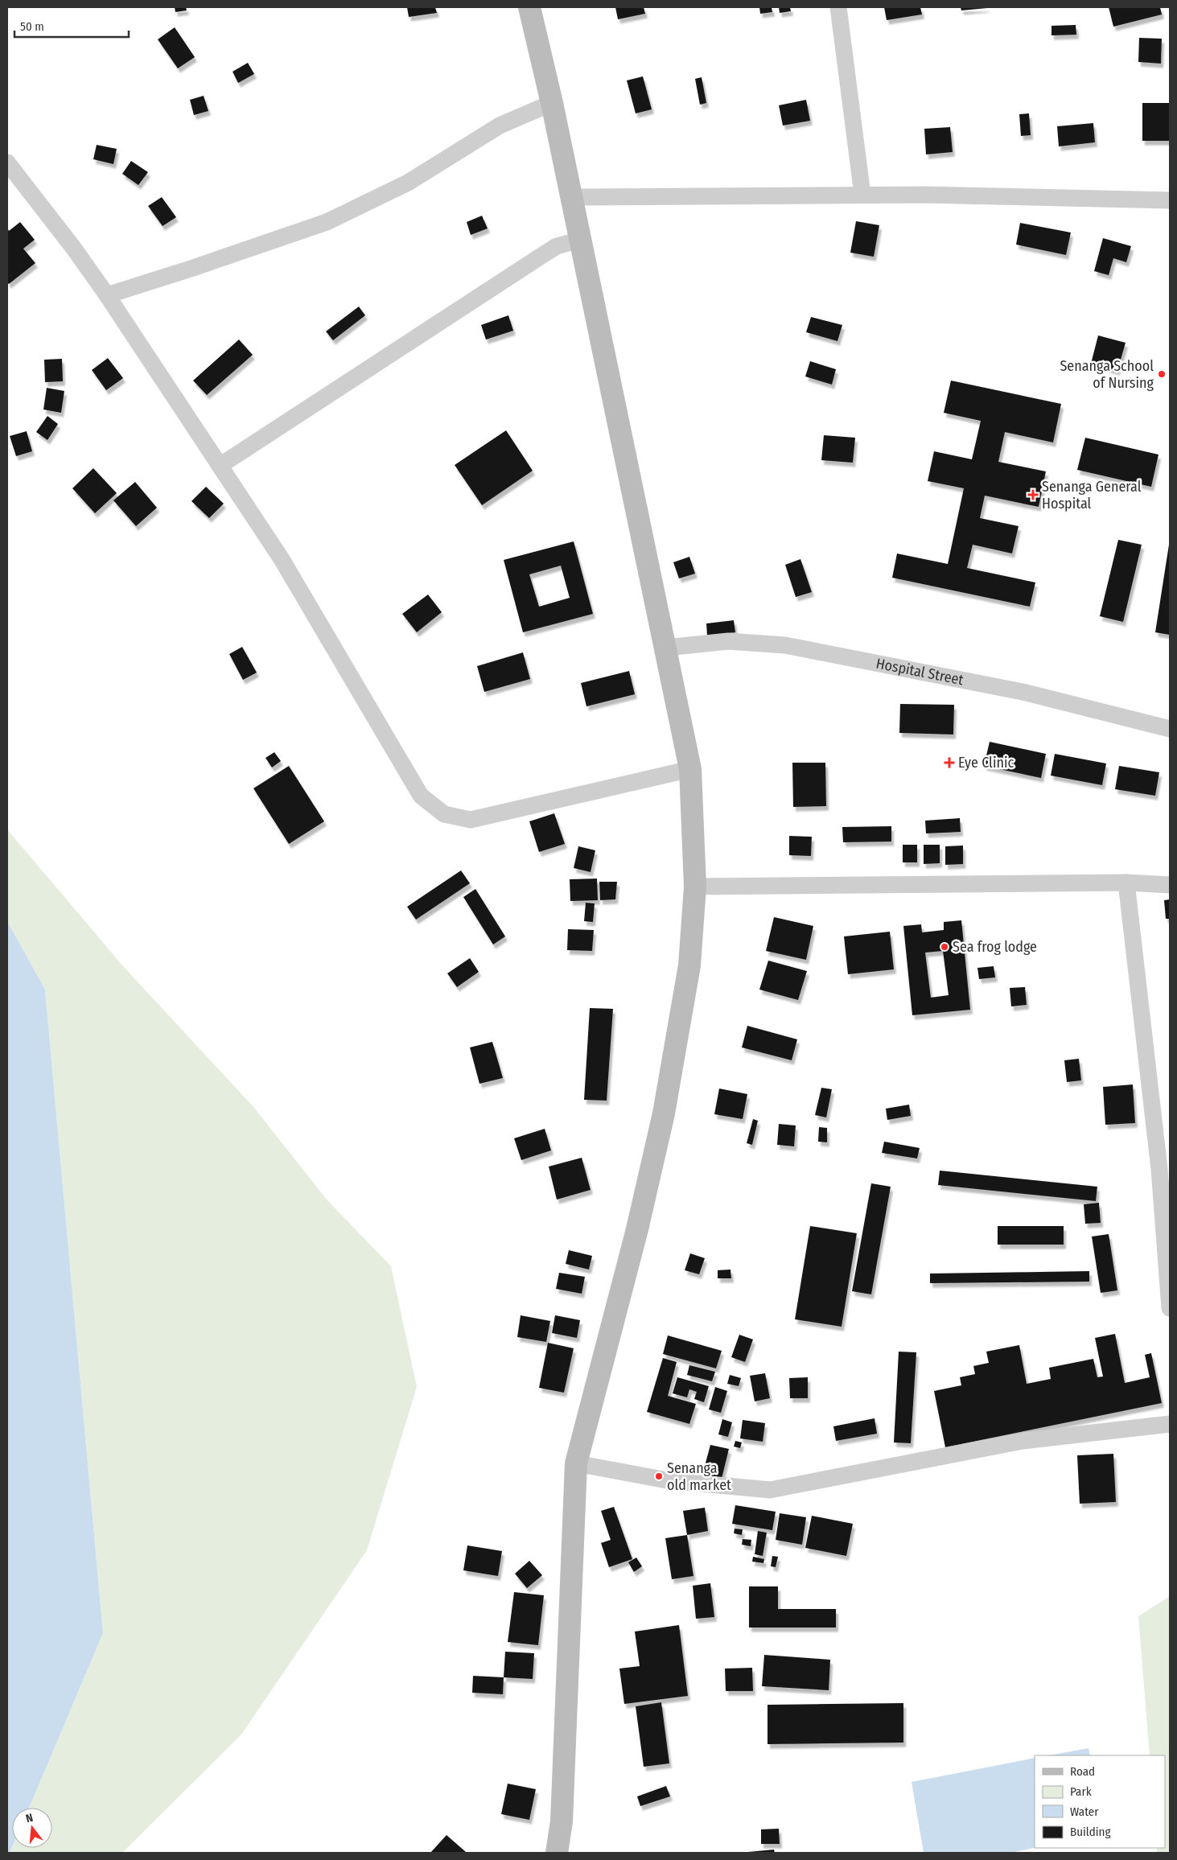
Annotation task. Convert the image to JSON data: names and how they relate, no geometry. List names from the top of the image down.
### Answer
{
  "streets": {
    "street": ["Hospital Street"]
  },
  "places": {
    "other": ["Senanga School of Nursing", "Sea frog lodge", "Senanga old market"],
    "health": ["Senanga General Hospital", "Eye Clinic"]
  },
  "legend": [
    "Road",
    "Park",
    "Water",
    "Building"
  ],
  "scale_bar": "50 m",
  "north": "top"
}
